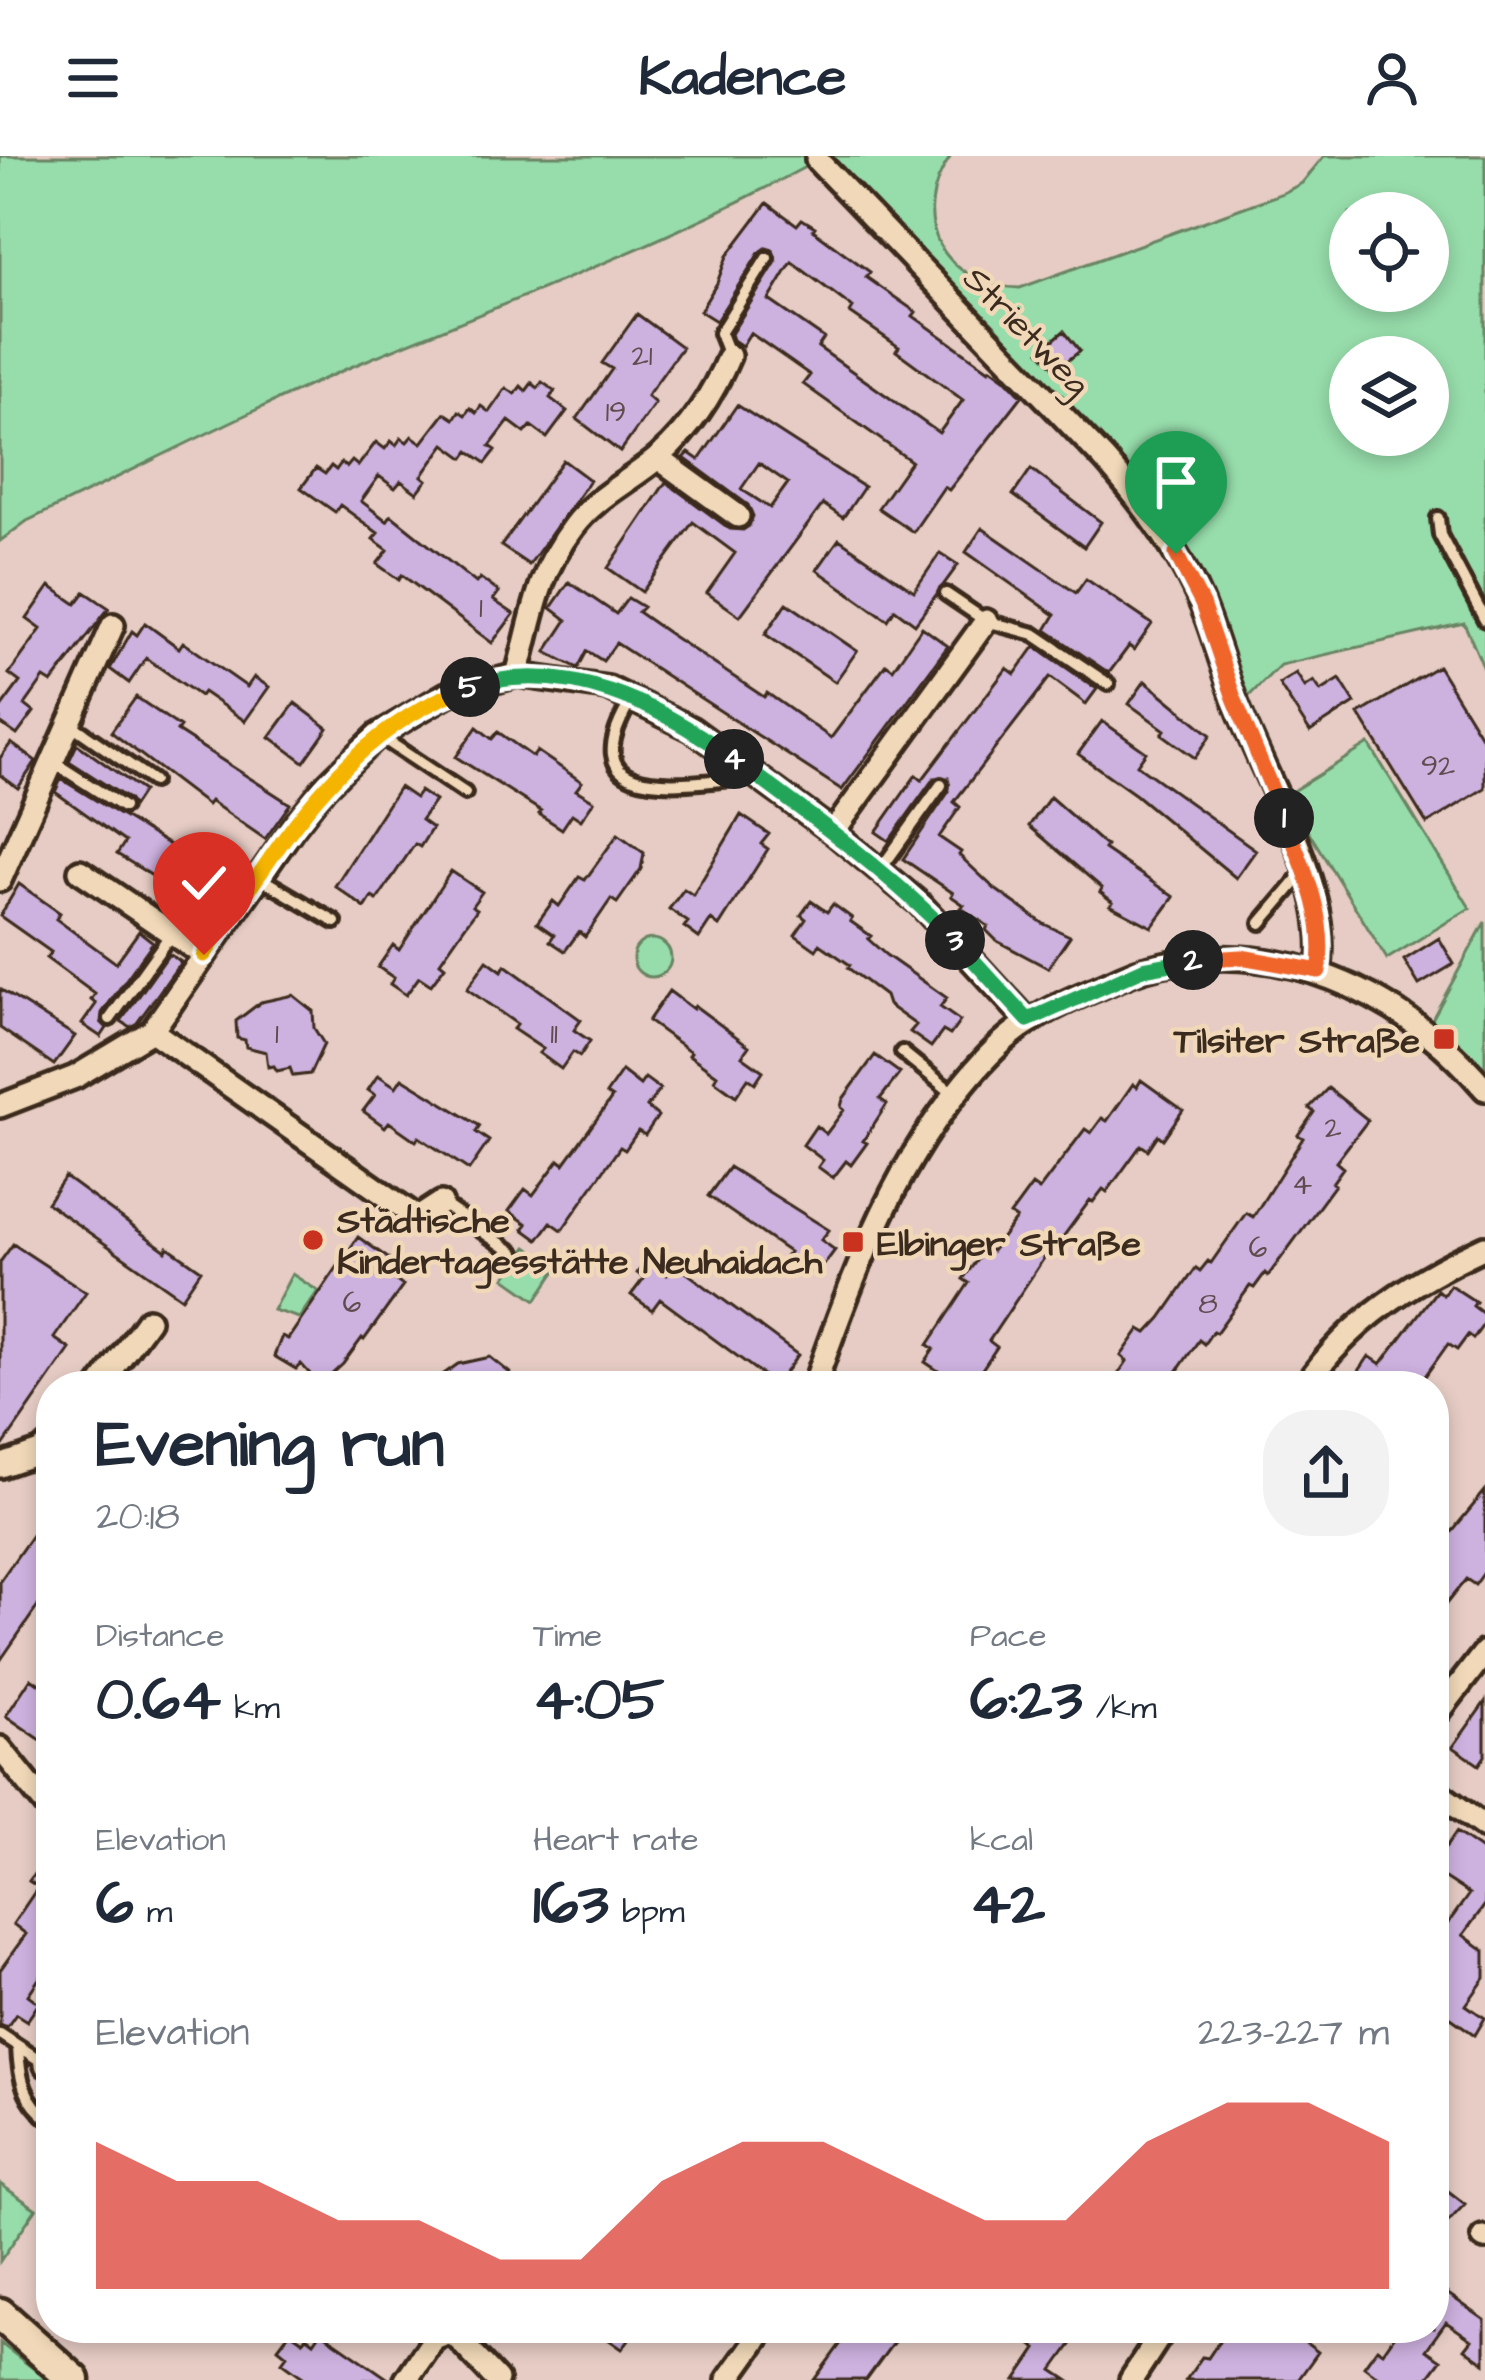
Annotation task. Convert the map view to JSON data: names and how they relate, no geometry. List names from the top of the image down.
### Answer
{
  "streets": {
    "street": ["Strietweg"]
  },
  "places": {
    "transit": ["Tilsiter Straße", "Elbinger Straße"],
    "other": ["Städtische Kindertagesstätte Neuhaidach"]
  },
  "house_numbers": [
    "21",
    "19",
    "1",
    "92",
    "1",
    "11",
    "2",
    "4",
    "6",
    "6",
    "8"
  ],
  "page": {
    "header": "Kadence",
    "pins": [
      "5",
      "4",
      "1",
      "3",
      "2"
    ],
    "heading": ["Evening run", "20:18"],
    "stats": [
      ["Distance", "0.64 km"],
      ["Time", "4:05"],
      ["Pace", "6:23 /km"],
      ["Elevation", "6 m"],
      ["Heart rate", "163 bpm"],
      ["kcal", "42"]
    ],
    "chart": ["Elevation", "223–227 m"]
  }
}
